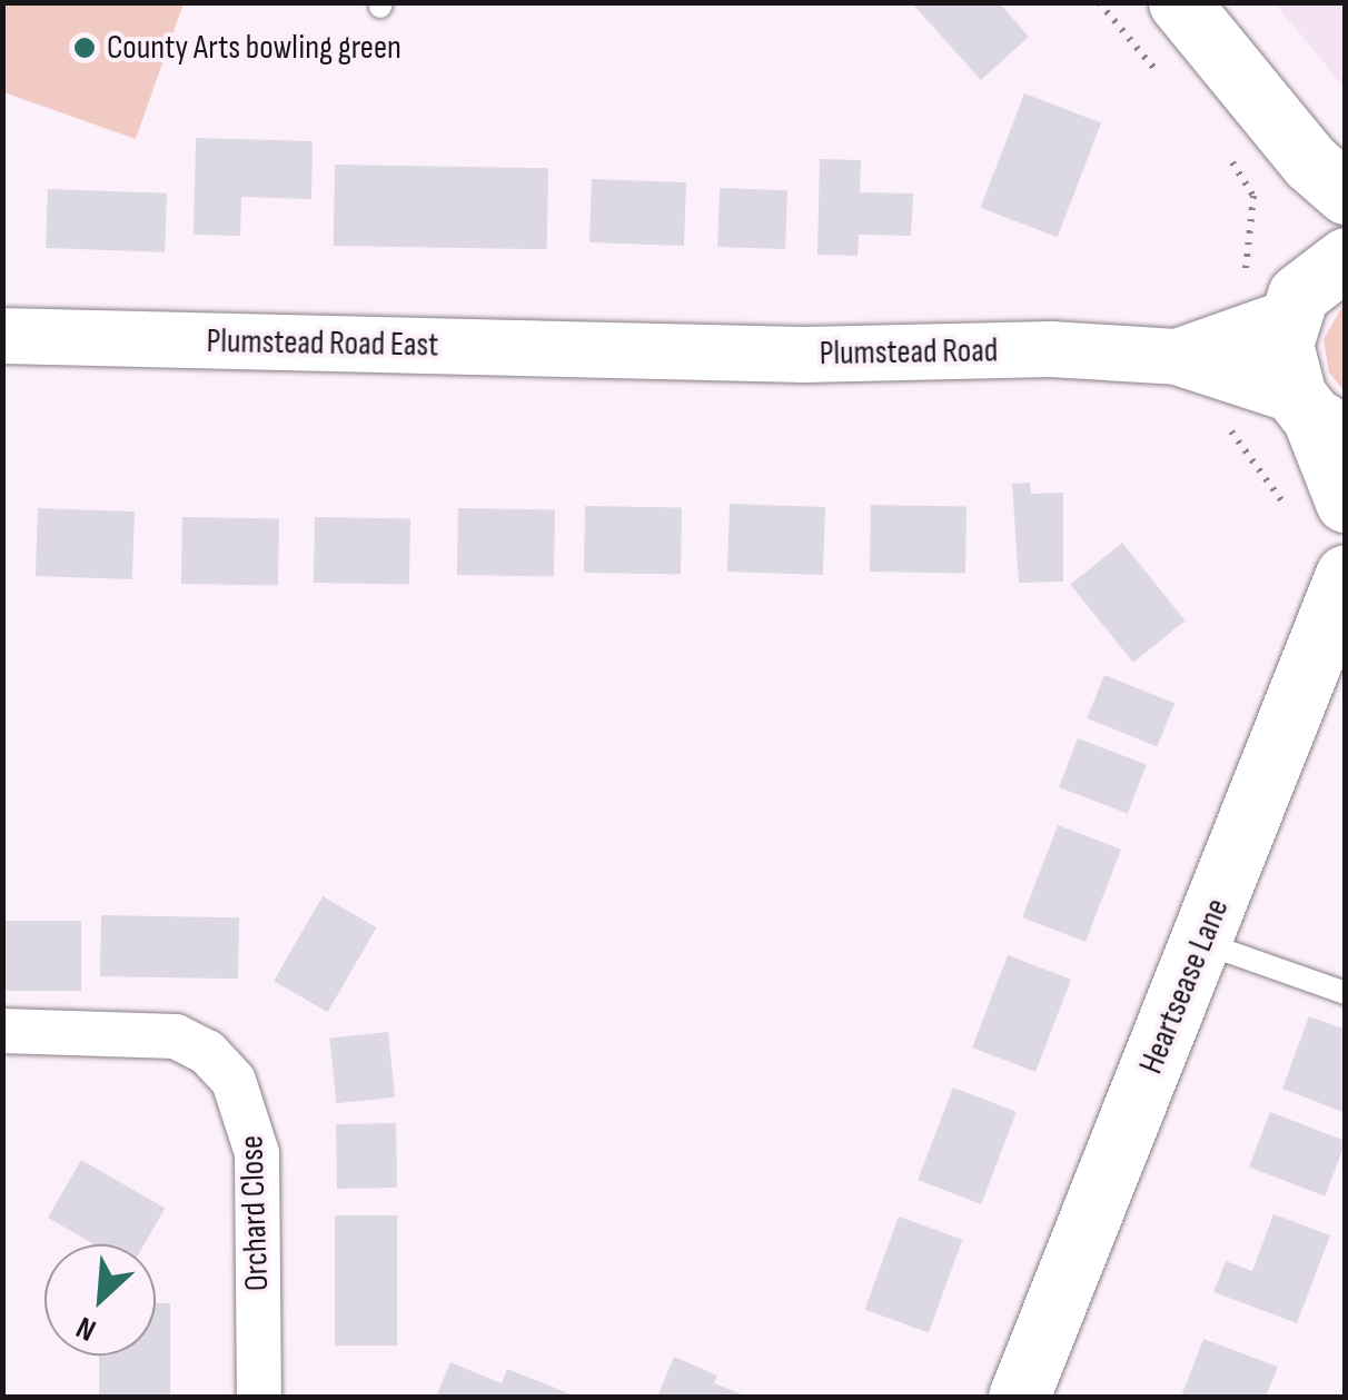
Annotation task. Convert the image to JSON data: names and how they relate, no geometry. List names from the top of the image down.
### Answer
{
  "streets": {
    "highway": ["Heartsease Lane"],
    "street": ["Plumstead Road East", "Plumstead Road", "Orchard Close"]
  },
  "crossings": [
    ["Plumstead Road East", "Plumstead Road"]
  ],
  "places": ["County Arts bowling green"],
  "north": "bottom left"
}
